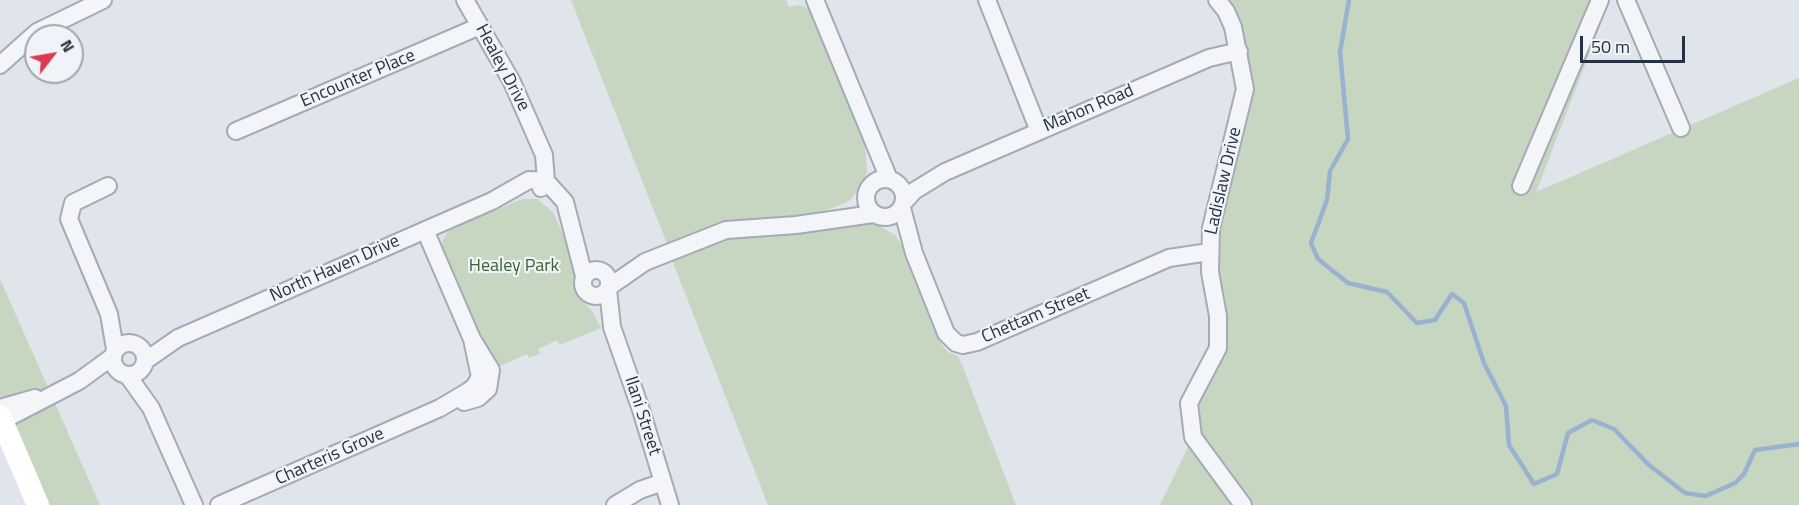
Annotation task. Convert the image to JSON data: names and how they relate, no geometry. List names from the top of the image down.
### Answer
{
  "streets": {
    "street": [
      "Healey Drive",
      "Encounter Place",
      "Mahon Road",
      "Ladislaw Drive",
      "North Haven Drive",
      "Chettam Street",
      "Ilani Street",
      "Charteris Grove"
    ]
  },
  "crossings": [
    ["Healey Drive", "Encounter Place"],
    ["Healey Drive", "North Haven Drive"],
    ["Mahon Road", "Ladislaw Drive"],
    ["Mahon Road", "Chettam Street"],
    ["Mahon Road", "Ilani Street"],
    ["Ladislaw Drive", "Chettam Street"],
    ["North Haven Drive", "Charteris Grove"]
  ],
  "parks": ["Healey Park"],
  "scale_bar": "50 m",
  "north": "top right"
}
